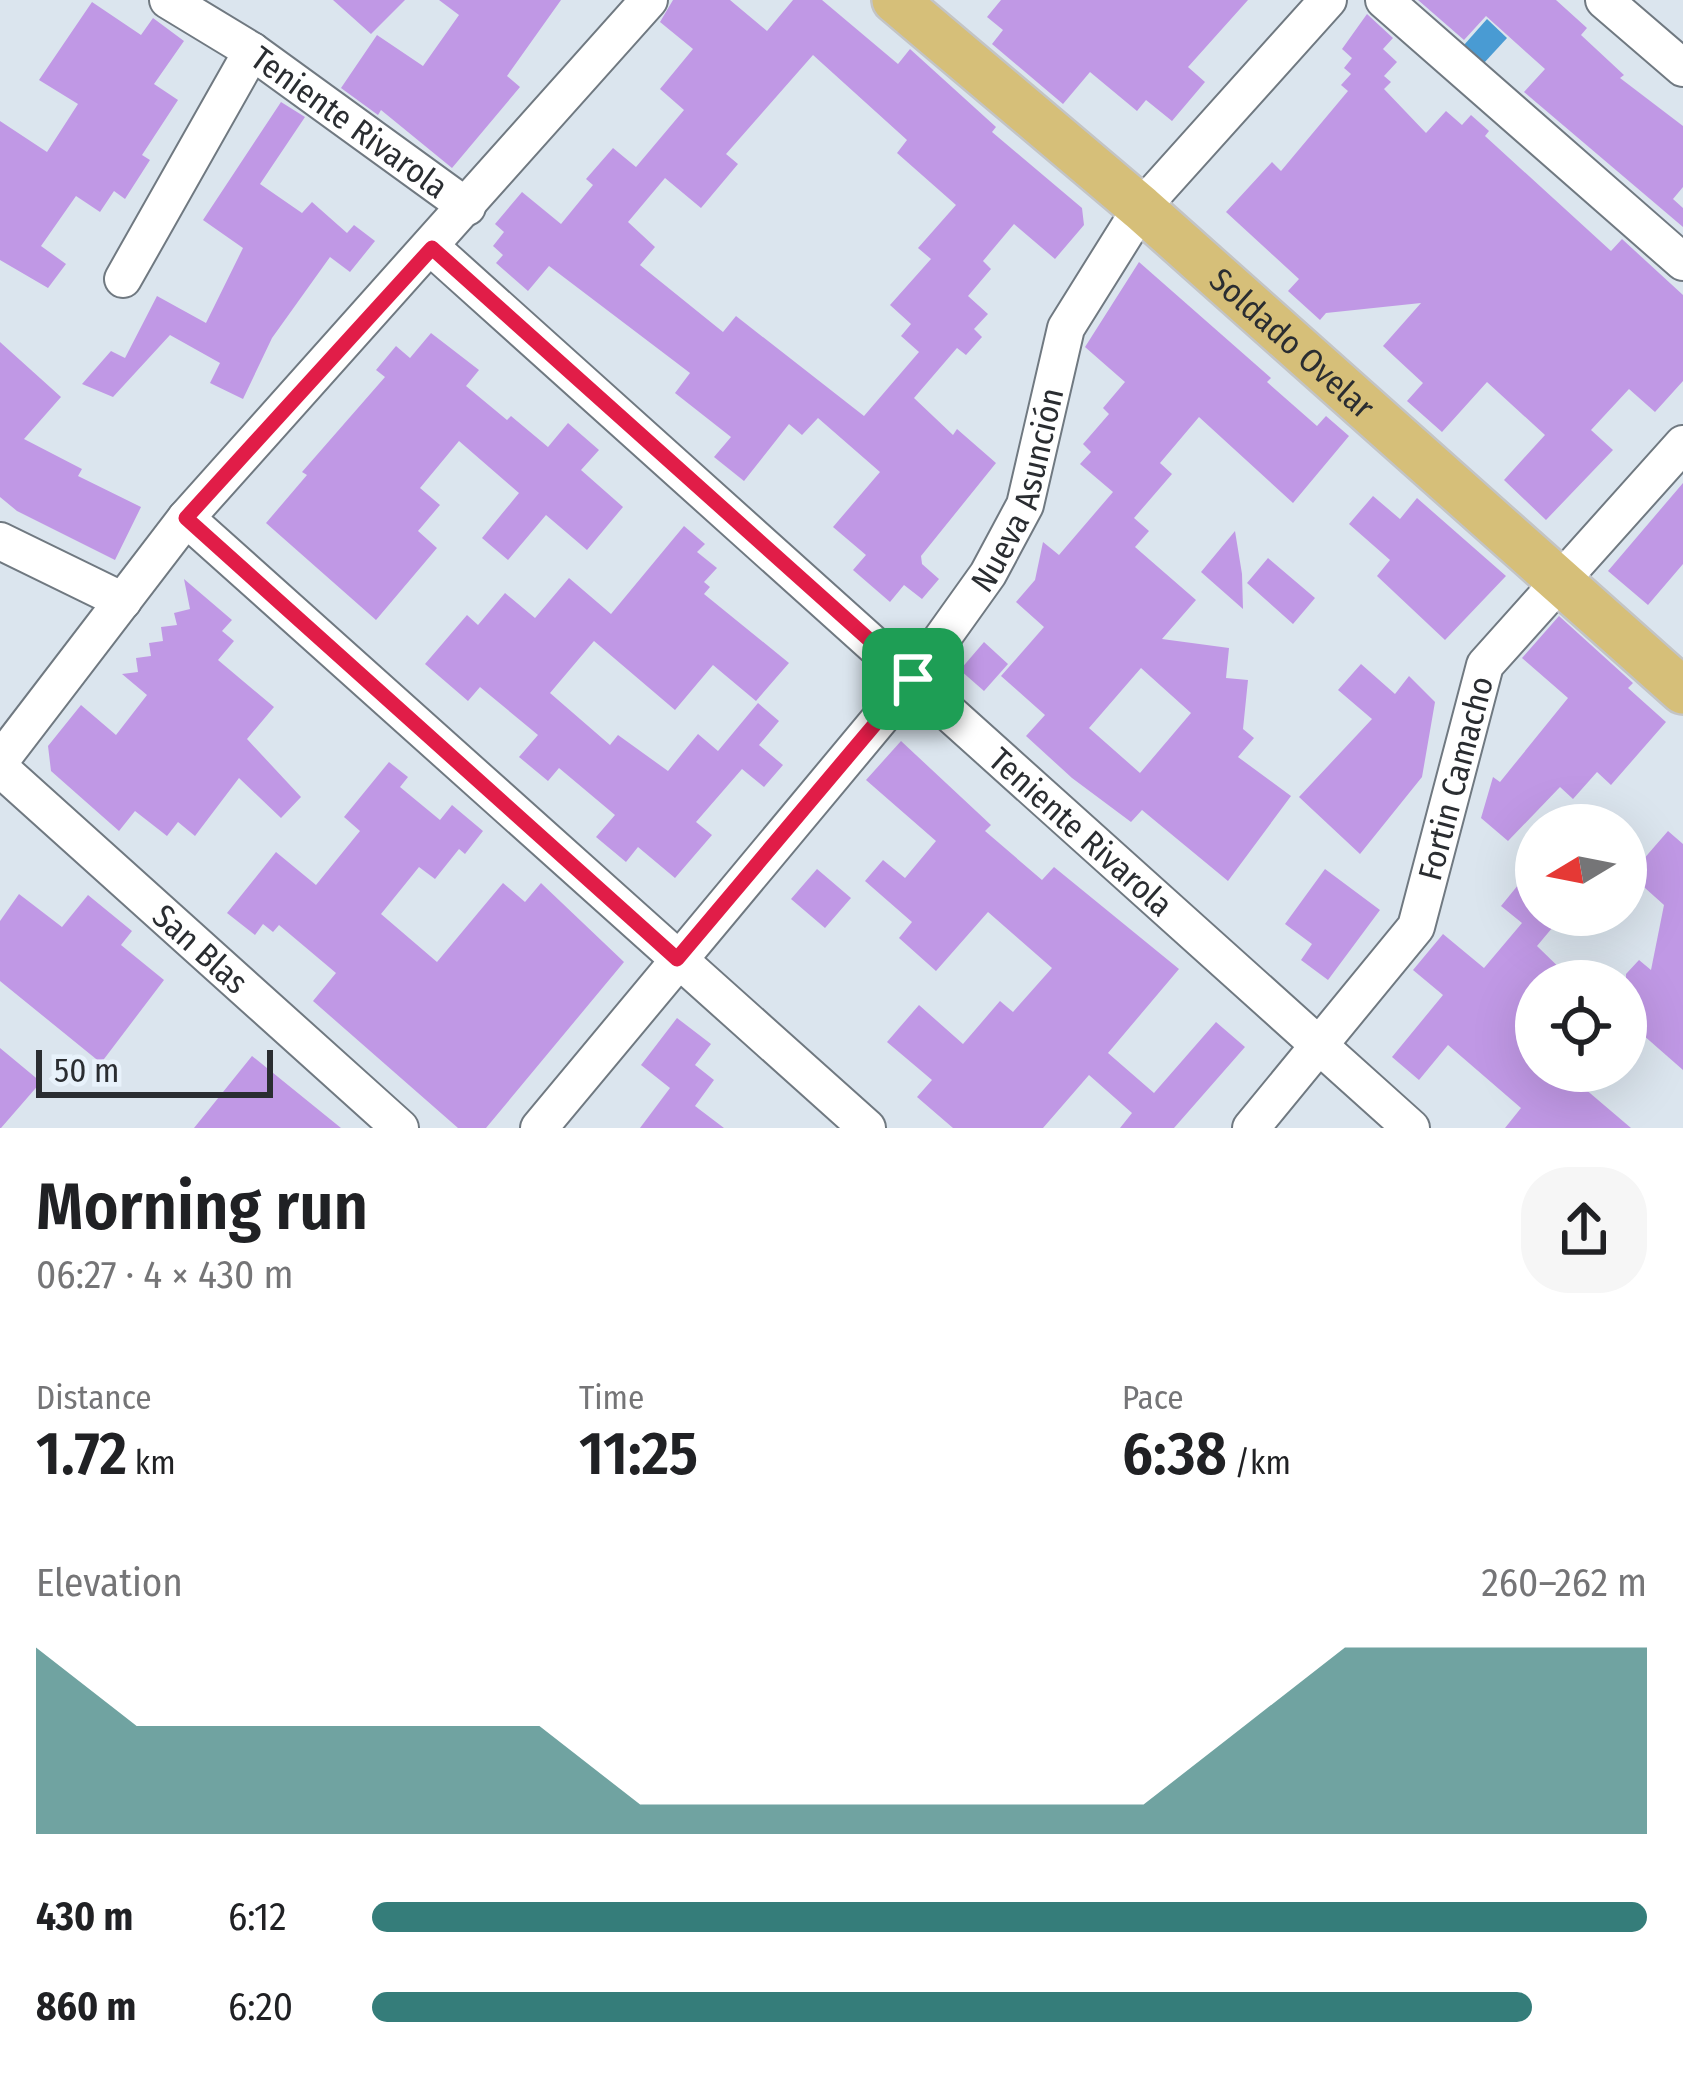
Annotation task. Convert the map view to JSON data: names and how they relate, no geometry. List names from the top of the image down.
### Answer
{
  "streets": {
    "main road": ["Soldado Ovelar"],
    "street": [
      "Teniente Rivarola",
      "Nueva Asunción",
      "Fortin Camacho",
      "San Blas"
    ]
  },
  "crossings": [
    ["Teniente Rivarola", "Nueva Asunción"],
    ["Teniente Rivarola", "Fortin Camacho"],
    ["Soldado Ovelar", "Nueva Asunción"],
    ["Soldado Ovelar", "Fortin Camacho"]
  ],
  "scale_bar": "50 m",
  "north": "left",
  "page": {
    "scale": "50 m",
    "heading": ["Morning run", "06:27 · 4 × 430 m"],
    "stats": [
      ["Distance", "1.72 km"],
      ["Time", "11:25"],
      ["Pace", "6:38 /km"]
    ],
    "chart": ["Elevation", "260–262 m"],
    "list": [
      {
        "name": "430 m",
        "note": "6:12"
      },
      {
        "name": "860 m",
        "note": "6:20"
      }
    ]
  }
}
